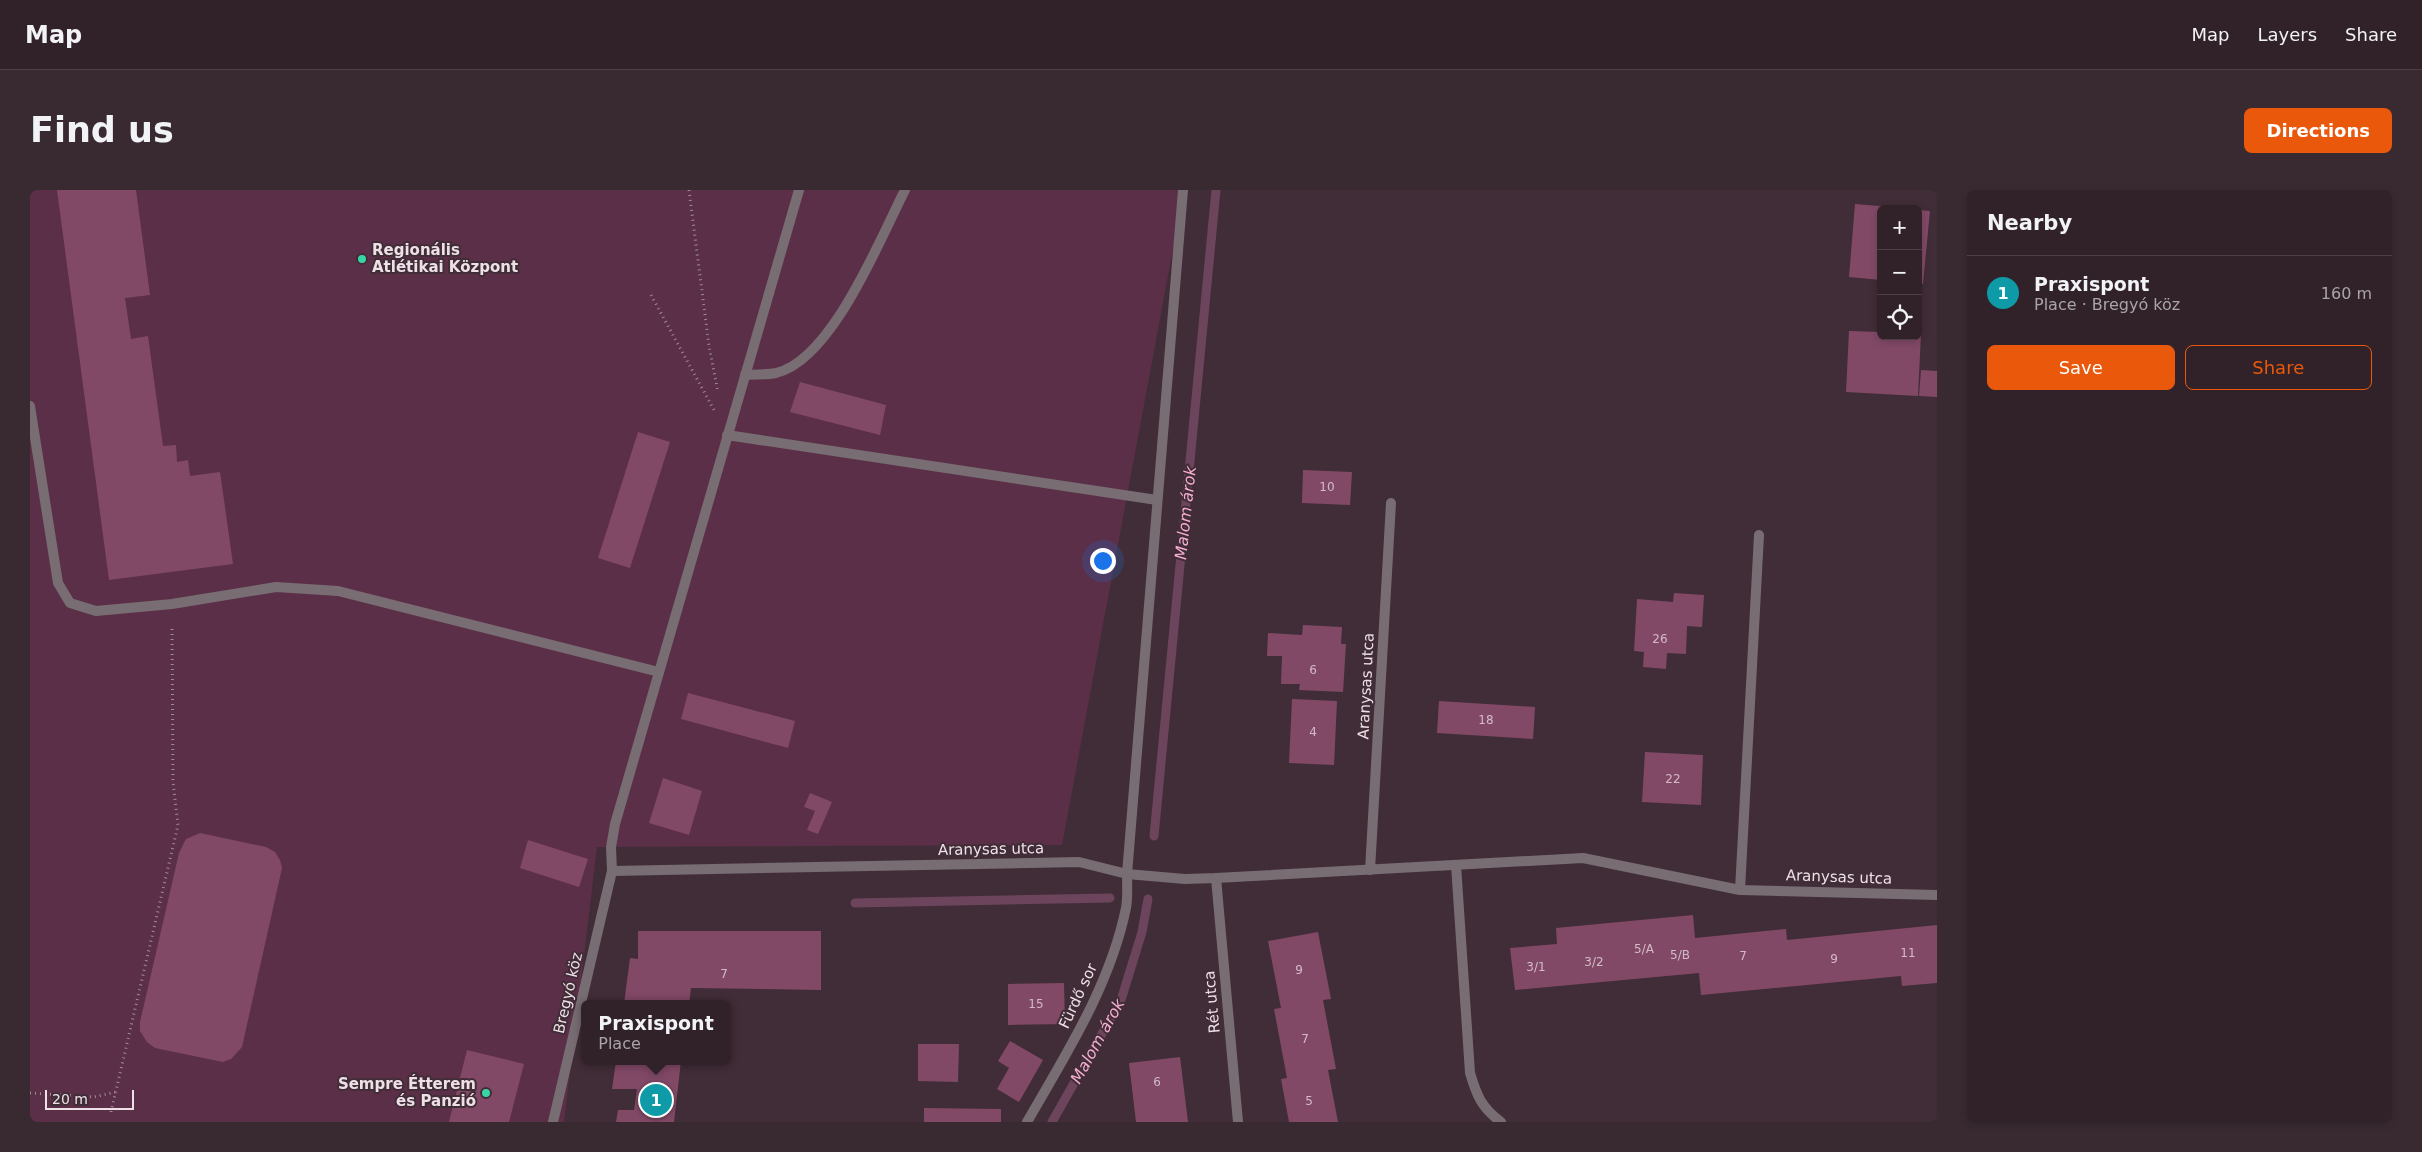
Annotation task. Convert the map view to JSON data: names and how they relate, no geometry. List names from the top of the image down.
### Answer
{
  "streets": {
    "street": [
      "Aranysas utca",
      "Bregyó köz",
      "Fürdő sor",
      "Rét utca"
    ]
  },
  "crossings": [
    ["Aranysas utca", "Bregyó köz"],
    ["Aranysas utca", "Fürdő sor"],
    ["Aranysas utca", "Rét utca"]
  ],
  "water": ["Malom árok"],
  "places": ["Regionális Atlétikai Központ", "Sempre Étterem és Panzió"],
  "house_numbers": [
    "10",
    "26",
    "6",
    "18",
    "4",
    "22",
    "5/A",
    "11",
    "5/B",
    "7",
    "9",
    "3/2",
    "3/1",
    "9",
    "7",
    "15",
    "7",
    "6",
    "5"
  ],
  "scale_bar": "20 m",
  "page": {
    "header": "Map",
    "nav": ["Map", "Layers", "Share"],
    "buttons": [
      "Directions",
      ["Save", "Share"]
    ],
    "title": "Find us",
    "heading": "Nearby",
    "map_buttons": ["+", "−"],
    "list": [
      {
        "mark": "1",
        "name": "Praxispont",
        "note": "Place · Bregyó köz",
        "value": "160 m"
      }
    ],
    "popup": ["Praxispont", "Place"],
    "pins": "1",
    "scale": "20 m"
  }
}
